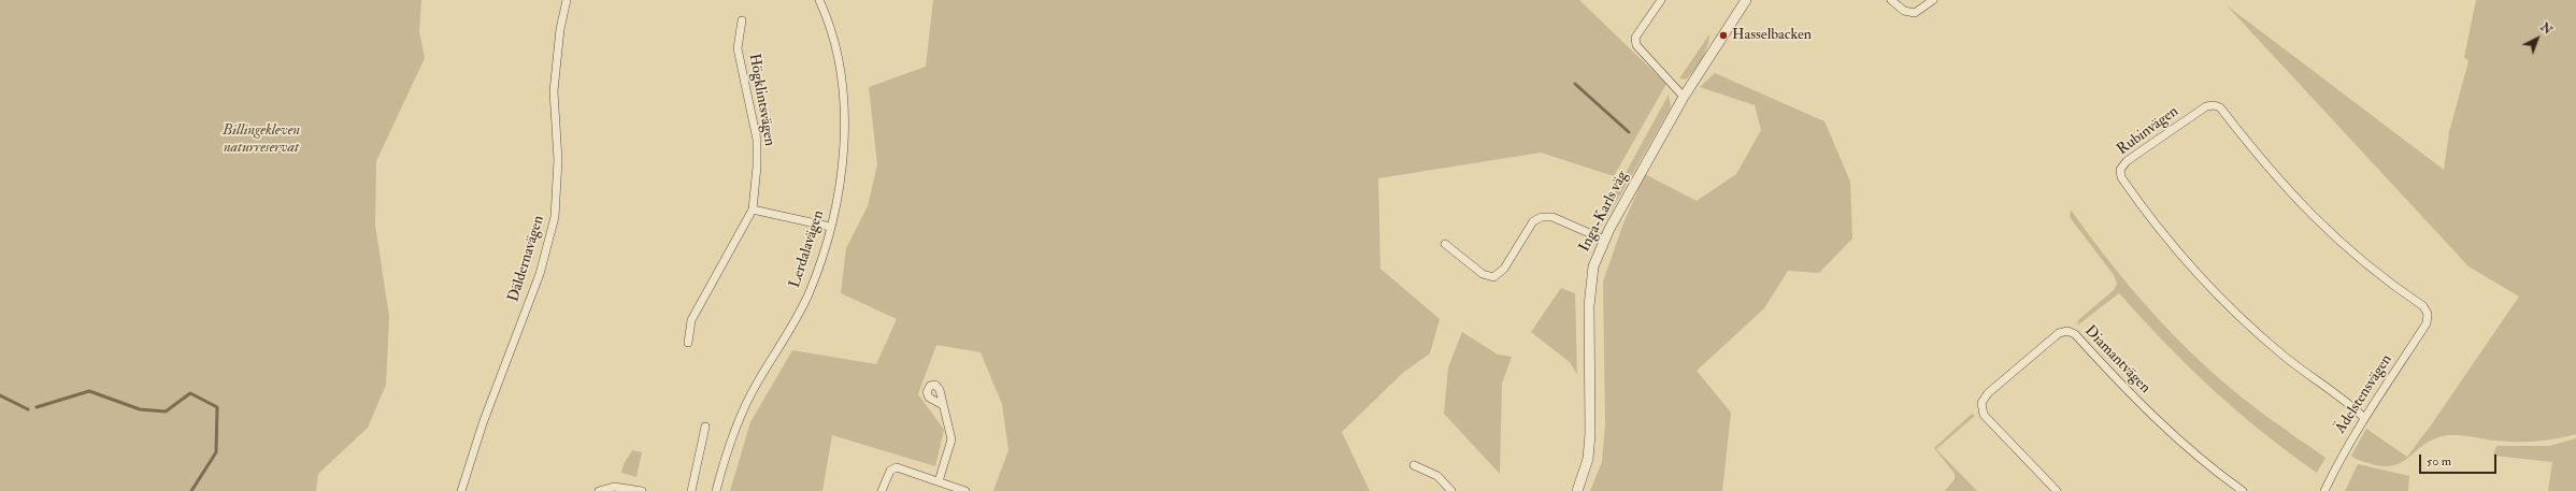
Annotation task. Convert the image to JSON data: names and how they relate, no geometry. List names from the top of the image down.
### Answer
{
  "streets": {
    "street": [
      "Högklintsvägen",
      "Rubinvägen",
      "Inga-Karls väg",
      "Lerdalavägen",
      "Däldernavägen",
      "Diamantvägen",
      "Ädelstensvägen"
    ]
  },
  "crossings": [
    ["Rubinvägen", "Ädelstensvägen"]
  ],
  "parks": ["Billingekleven naturreservat"],
  "places": ["Hasselbacken"],
  "scale_bar": "50 m",
  "north": "top right"
}
